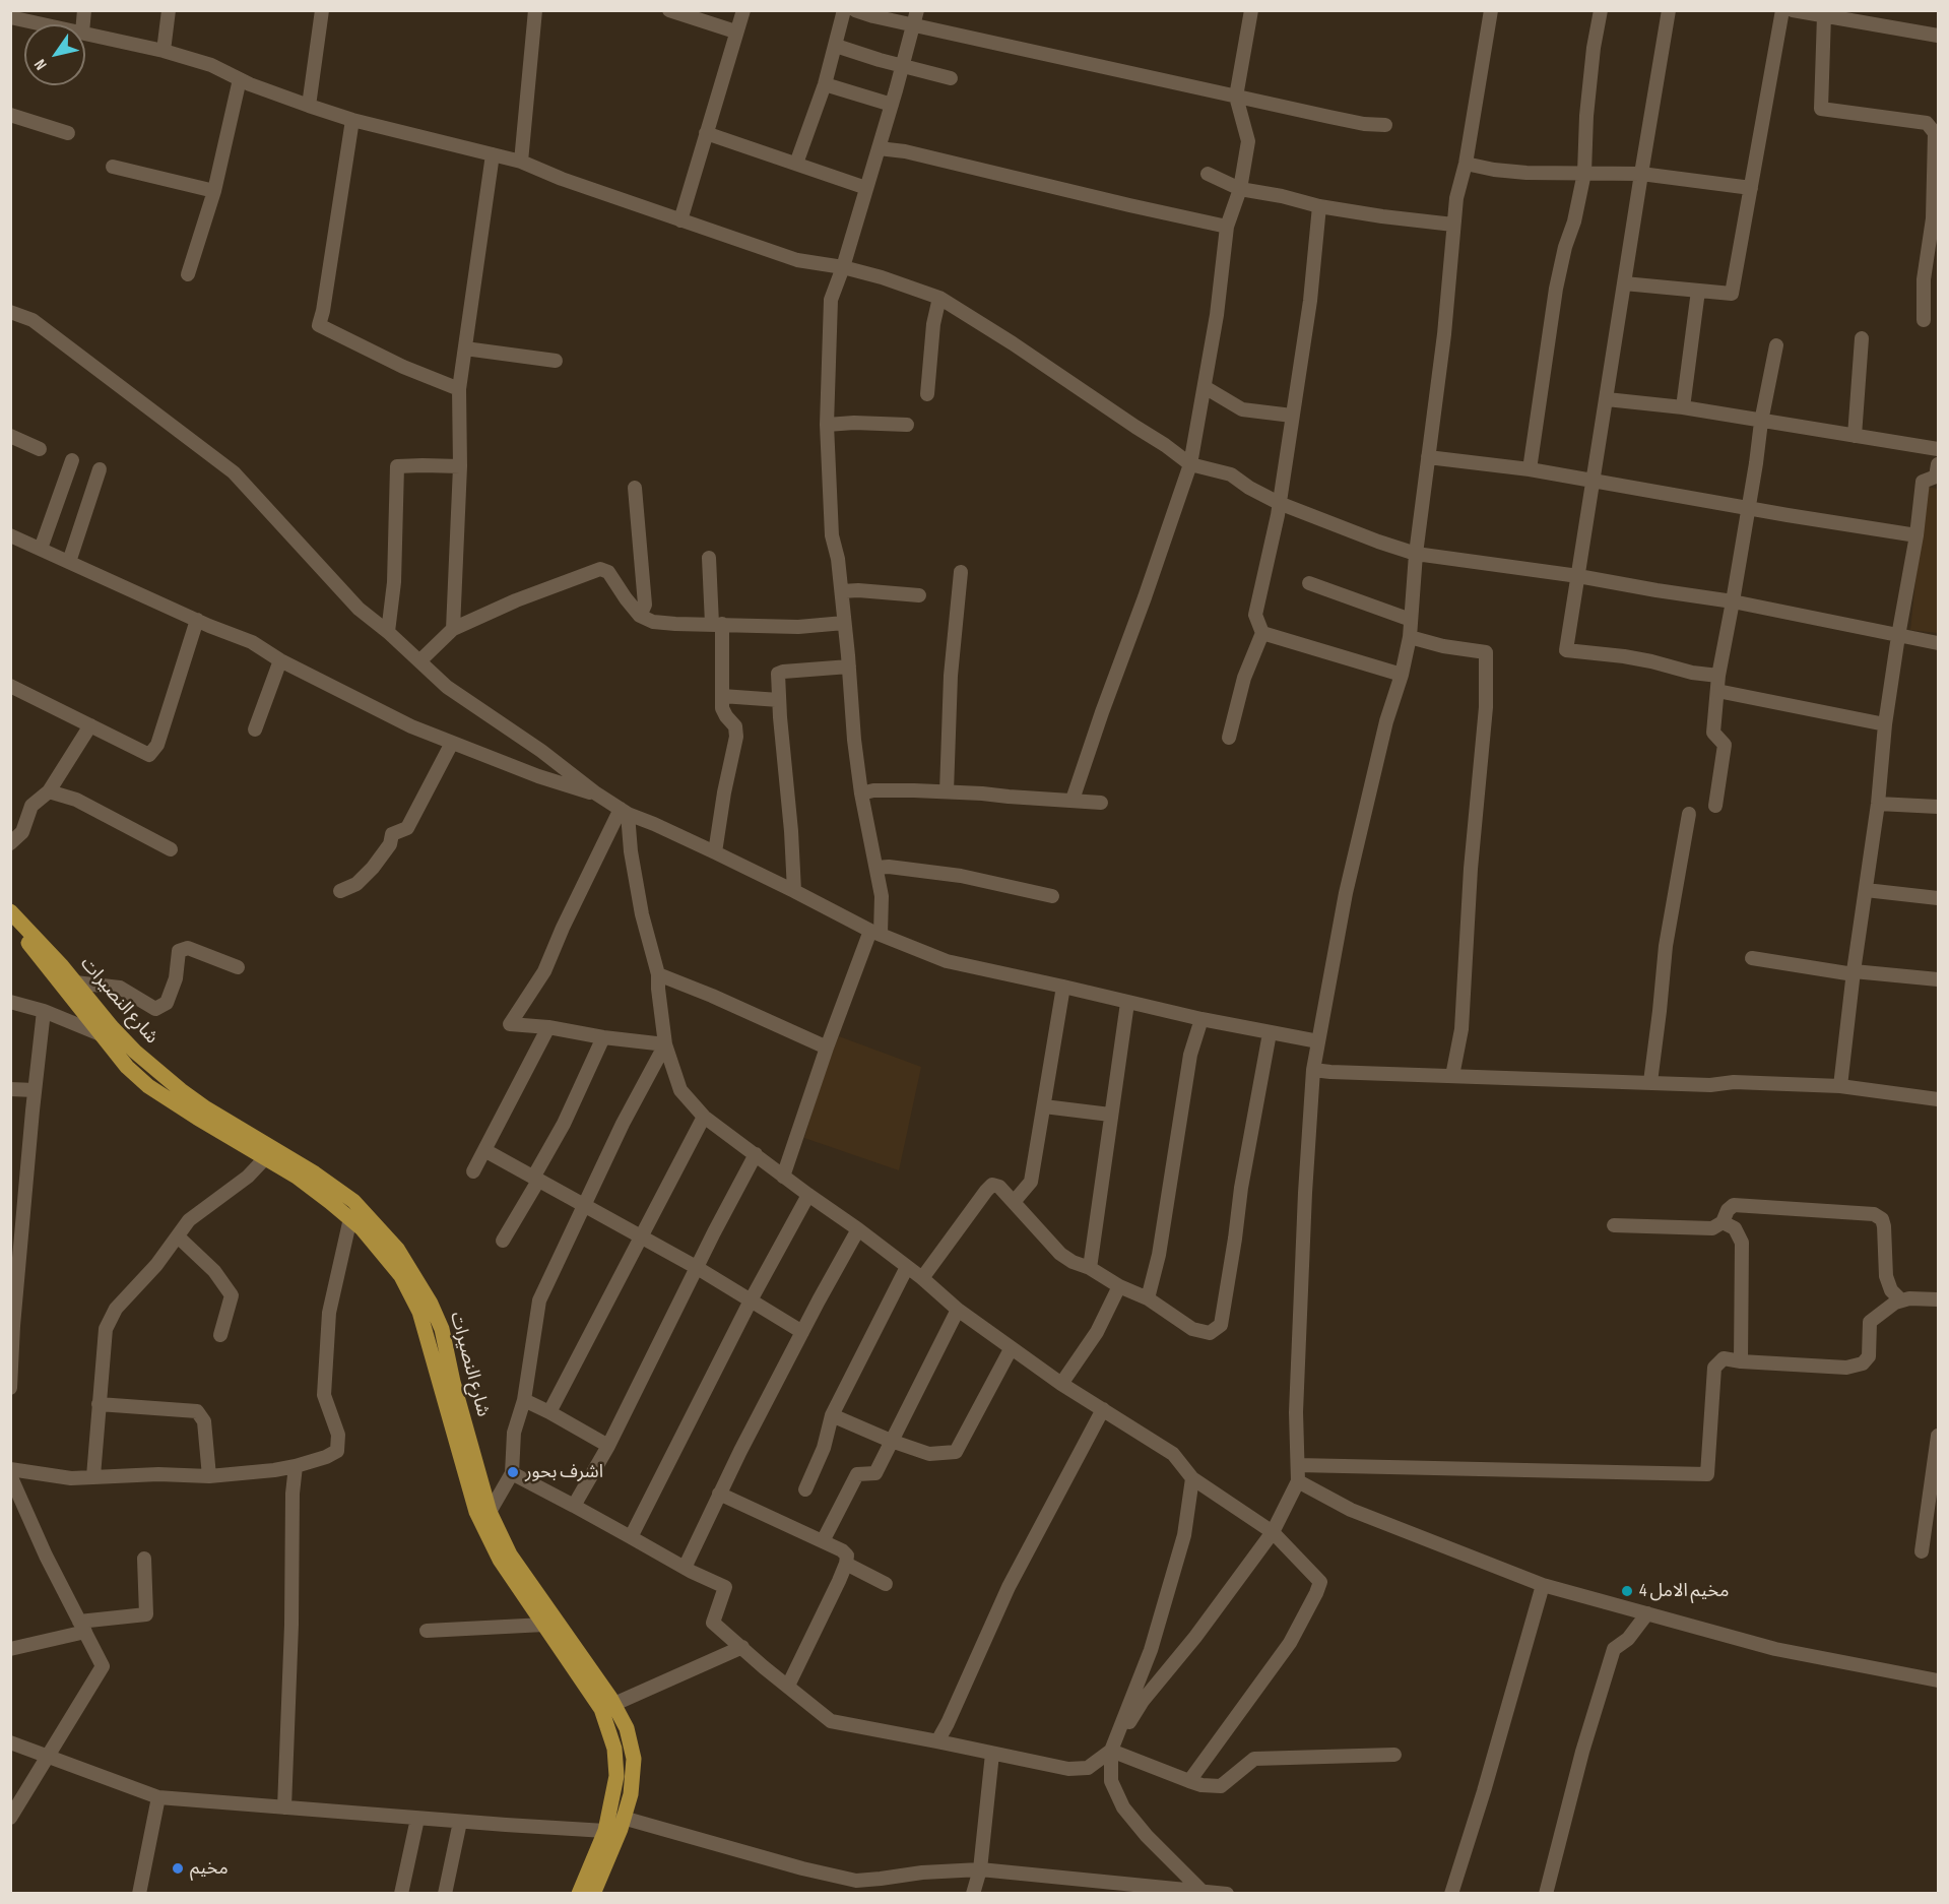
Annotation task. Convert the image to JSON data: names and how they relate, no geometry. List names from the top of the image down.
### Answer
{
  "streets": {
    "main road": ["شارع النصيرات"]
  },
  "places": ["اشرف بحور", "مخيم الامل 4", "مخيم"],
  "north": "bottom left"
}
